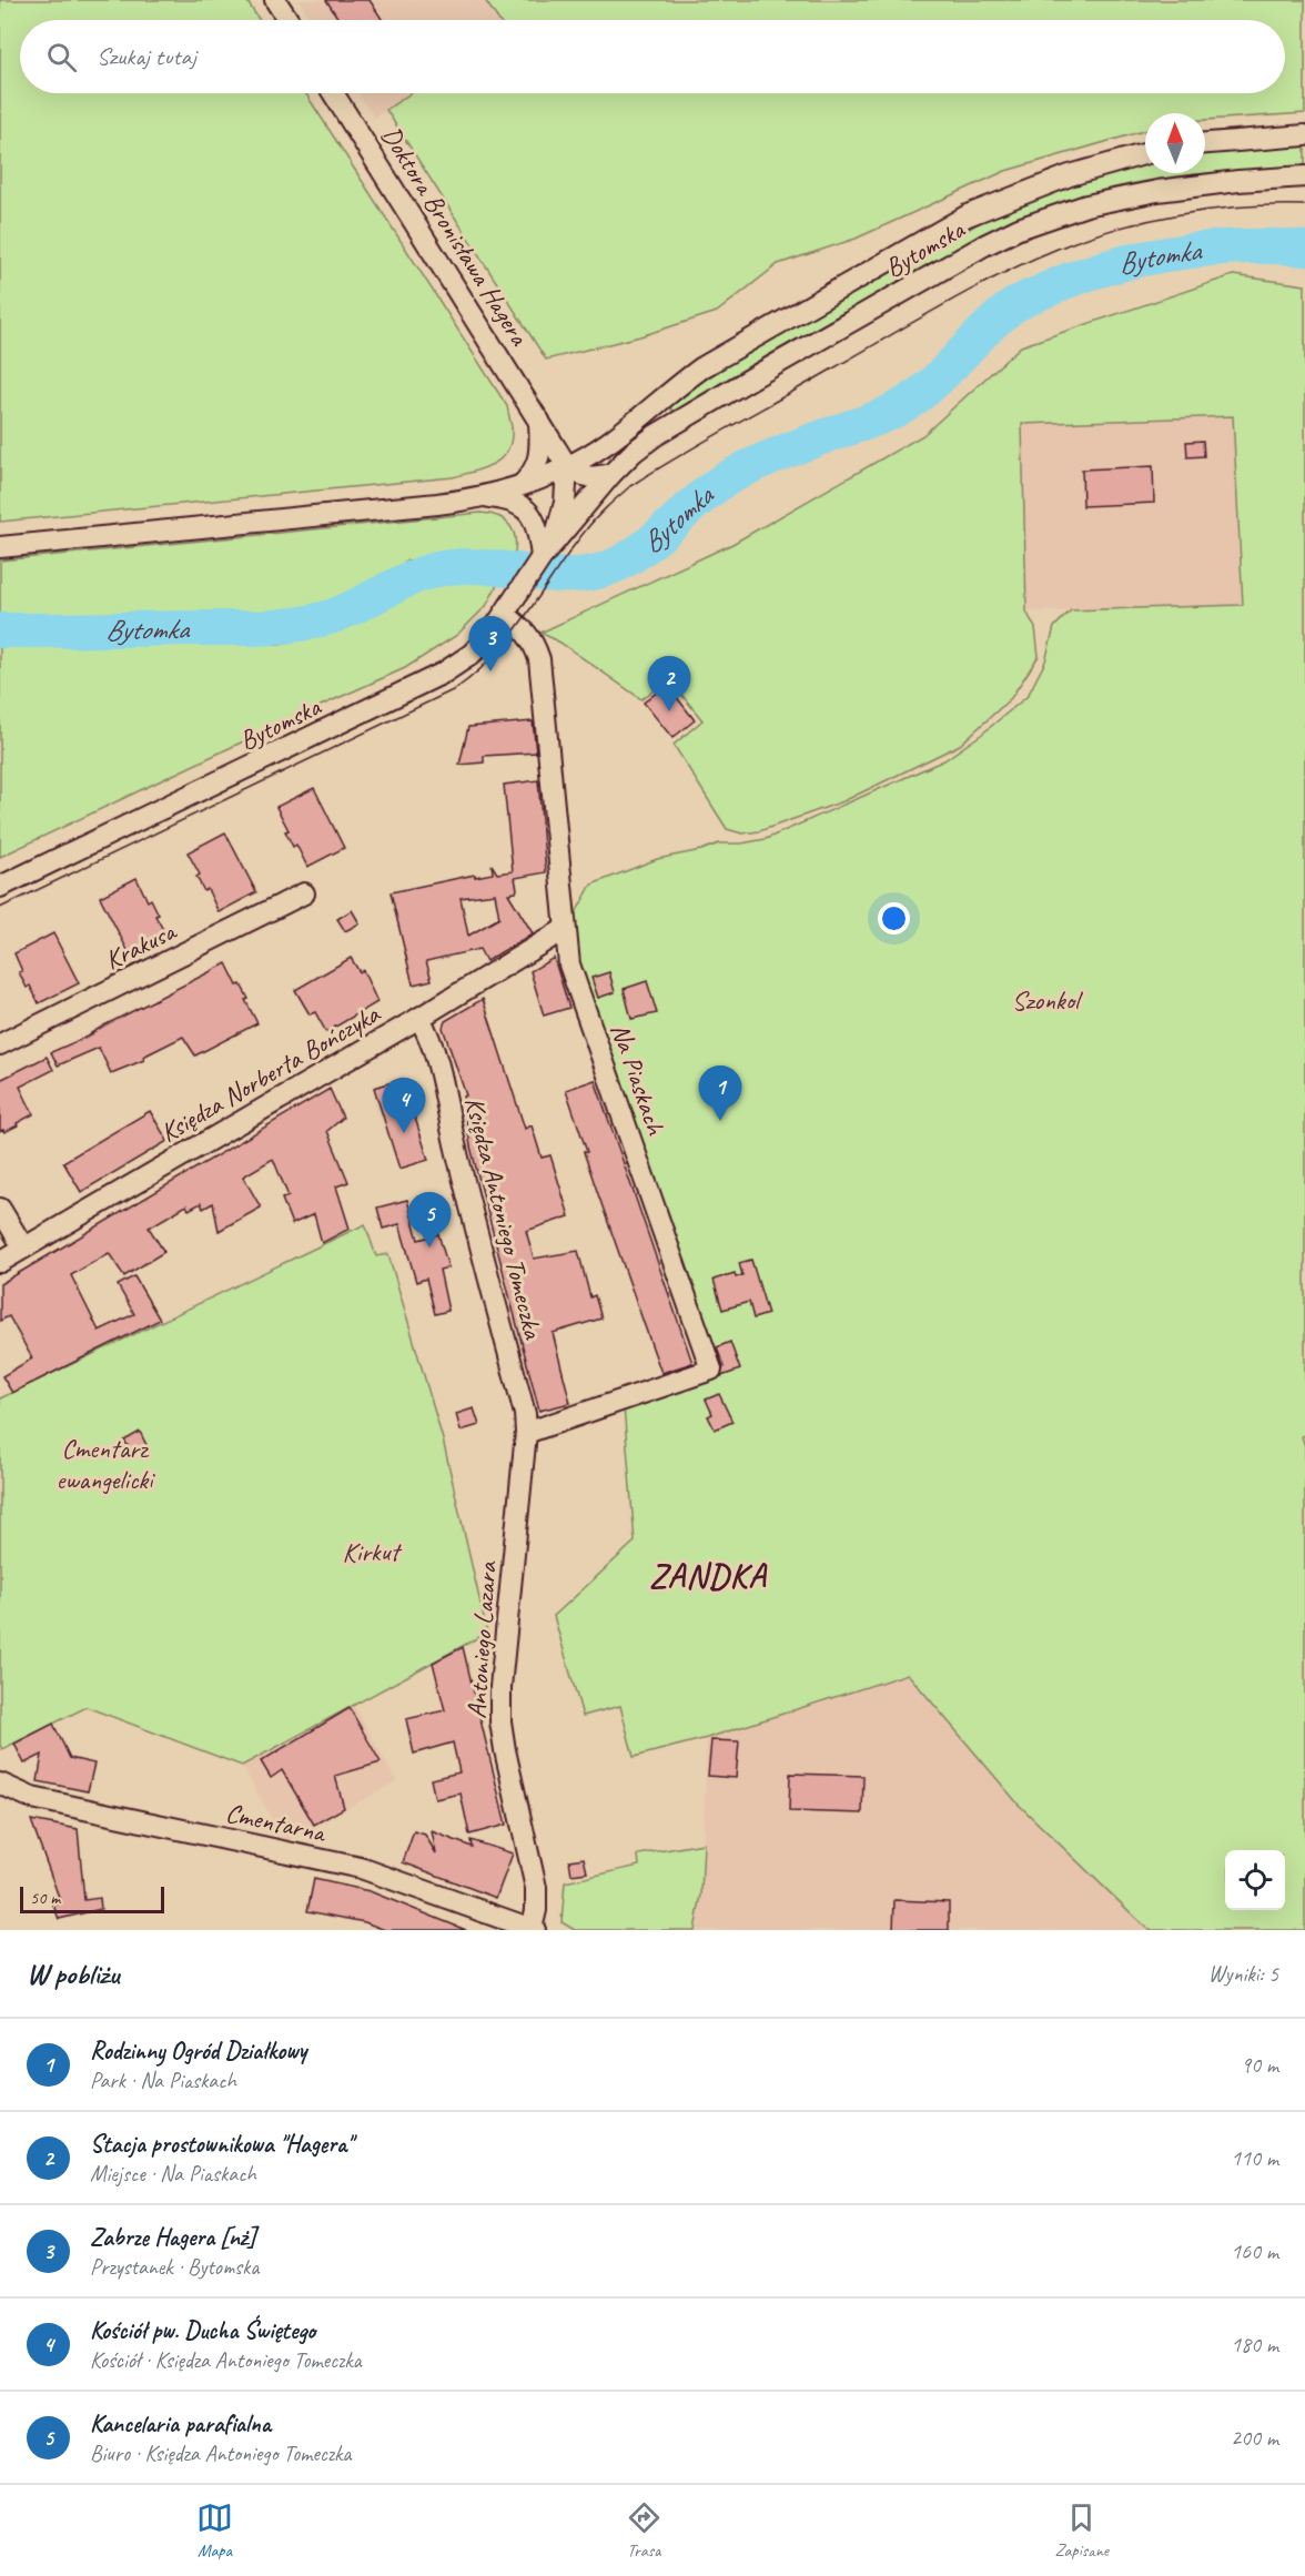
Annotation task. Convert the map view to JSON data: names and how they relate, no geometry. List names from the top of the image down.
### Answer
{
  "streets": {
    "street": [
      "Doktora Bronisława Hagera",
      "Bytomska",
      "Krakusa",
      "Księdza Norberta Bończyka",
      "Na Piaskach",
      "Księdza Antoniego Tomeczka",
      "Antoniego Lazara",
      "Cmentarna"
    ]
  },
  "crossings": [
    ["Doktora Bronisława Hagera", "Bytomska"],
    ["Bytomska", "Na Piaskach"],
    ["Księdza Norberta Bończyka", "Na Piaskach"],
    ["Księdza Norberta Bończyka", "Księdza Antoniego Tomeczka"],
    ["Na Piaskach", "Księdza Antoniego Tomeczka"],
    ["Na Piaskach", "Antoniego Lazara"],
    ["Księdza Antoniego Tomeczka", "Antoniego Lazara"],
    ["Antoniego Lazara", "Cmentarna"]
  ],
  "districts": ["ZANDKA"],
  "water": ["Bytomka"],
  "parks": ["Szonkol", "Cmentarz ewangelicki", "Kirkut"],
  "scale_bar": "50 m",
  "north": "top",
  "page": {
    "search": "Szukaj tutaj",
    "pins": [
      "3",
      "2",
      "1",
      "4",
      "5"
    ],
    "scale": "50 m",
    "heading": ["W pobliżu", "Wyniki: 5"],
    "list": [
      {
        "mark": "1",
        "name": "Rodzinny Ogród Działkowy",
        "note": "Park · Na Piaskach",
        "value": "90 m"
      },
      {
        "mark": "2",
        "name": "Stacja prostownikowa \"Hagera\"",
        "note": "Miejsce · Na Piaskach",
        "value": "110 m"
      },
      {
        "mark": "3",
        "name": "Zabrze Hagera [nż]",
        "note": "Przystanek · Bytomska",
        "value": "160 m"
      },
      {
        "mark": "4",
        "name": "Kościół pw. Ducha Świętego",
        "note": "Kościół · Księdza Antoniego Tomeczka",
        "value": "180 m"
      },
      {
        "mark": "5",
        "name": "Kancelaria parafialna",
        "note": "Biuro · Księdza Antoniego Tomeczka",
        "value": "200 m"
      }
    ],
    "nav": ["Mapa", "Trasa", "Zapisane"]
  }
}
